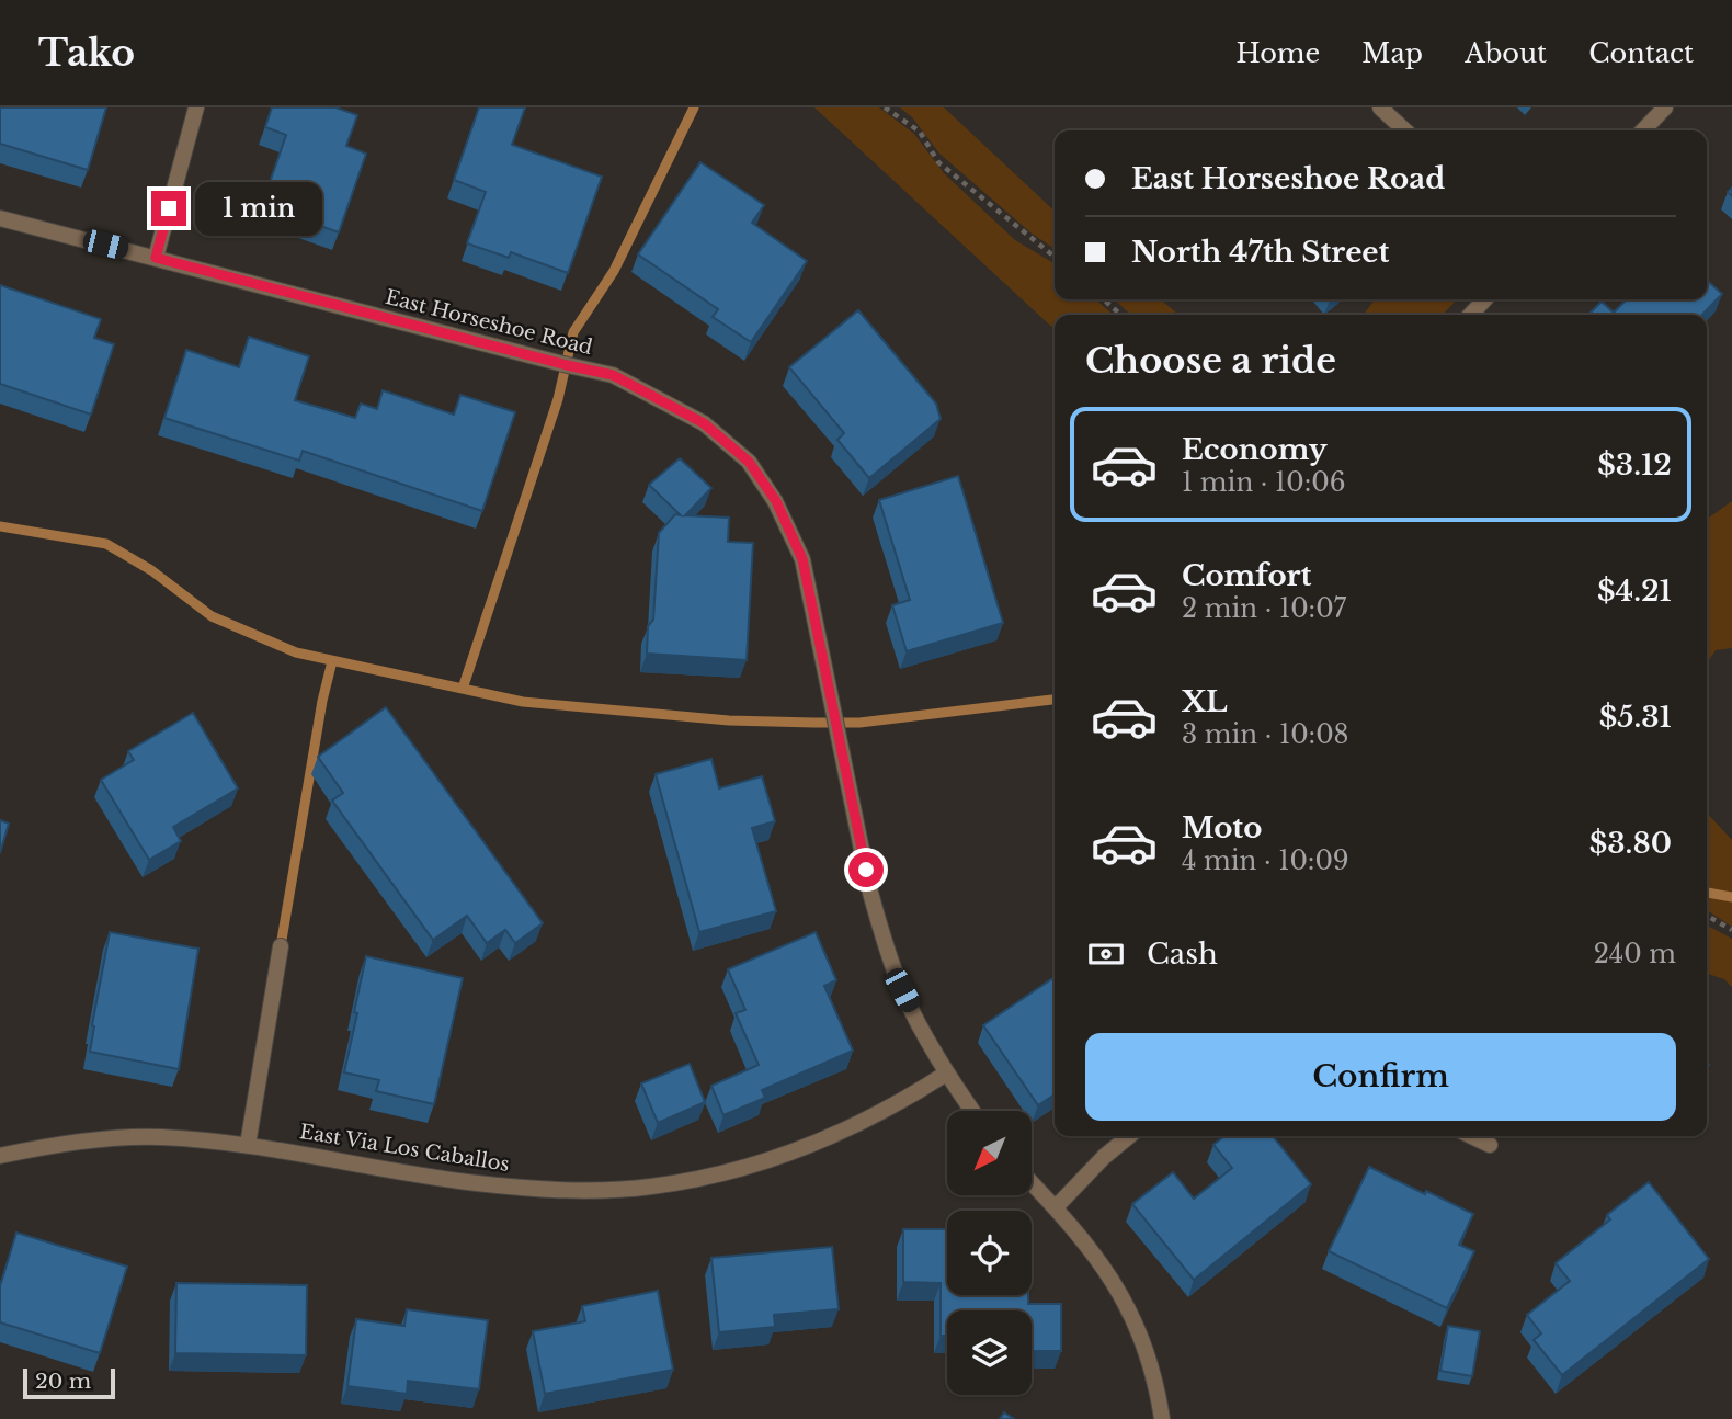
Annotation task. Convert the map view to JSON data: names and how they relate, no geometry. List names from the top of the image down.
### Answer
{
  "streets": {
    "street": ["East Horseshoe Road", "East Via Los Caballos"]
  },
  "crossings": [
    ["East Horseshoe Road", "East Via Los Caballos"]
  ],
  "scale_bar": "20 m",
  "north": "bottom left",
  "page": {
    "header": "Tako",
    "nav": [
      "Home",
      "Map",
      "About",
      "Contact"
    ],
    "banner": ["East Horseshoe Road", "North 47th Street"],
    "bubble": "1 min",
    "heading": "Choose a ride",
    "list": [
      {
        "name": "Economy",
        "note": "1 min · 10:06",
        "value": "$3.12"
      },
      {
        "name": "Comfort",
        "note": "2 min · 10:07",
        "value": "$4.21"
      },
      {
        "name": "XL",
        "note": "3 min · 10:08",
        "value": "$5.31"
      },
      {
        "name": "Moto",
        "note": "4 min · 10:09",
        "value": "$3.80"
      }
    ],
    "pay": ["Cash", "240 m"],
    "buttons": "Confirm",
    "scale": "20 m"
  }
}
